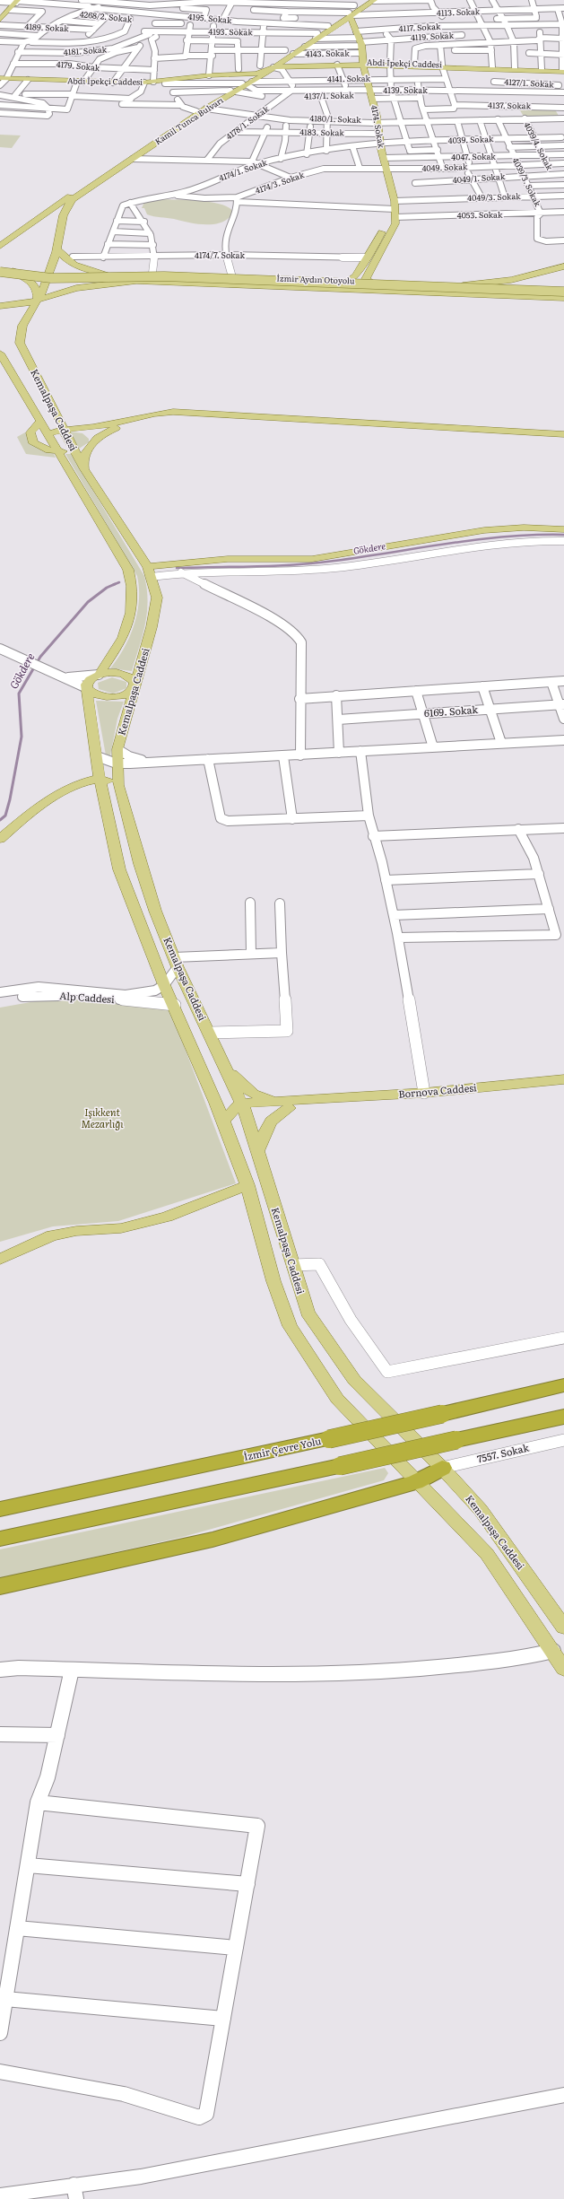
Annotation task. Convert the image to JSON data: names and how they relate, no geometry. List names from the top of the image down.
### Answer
{
  "streets": {
    "highway": ["İzmir Çevre Yolu"],
    "main road": [
      "Abdi İpekçi Caddesi",
      "Kamil Tunca Bulvarı",
      "4174. Sokak",
      "İzmir Aydın Otoyolu",
      "Kemalpaşa Caddesi",
      "Bornova Caddesi"
    ],
    "street": [
      "4113. Sokak",
      "4268/2. Sokak",
      "4195. Sokak",
      "4189. Sokak",
      "4117. Sokak",
      "4193. Sokak",
      "4119. Sokak",
      "4181. Sokak",
      "4143. Sokak",
      "4179. Sokak",
      "4141. Sokak",
      "4127/1. Sokak",
      "4139. Sokak",
      "4137/1. Sokak",
      "4137. Sokak",
      "4180/1. Sokak",
      "4178/1. Sokak",
      "4183. Sokak",
      "4039. Sokak",
      "4039/4. Sokak",
      "4047. Sokak",
      "4049. Sokak",
      "4174/1. Sokak",
      "4049/1. Sokak",
      "4039/3. Sokak",
      "4174/3. Sokak",
      "4049/3. Sokak",
      "4053. Sokak",
      "4174/7. Sokak",
      "6169. Sokak",
      "Alp Caddesi",
      "7557. Sokak"
    ]
  },
  "crossings": [
    ["4113. Sokak", "Kamil Tunca Bulvarı"],
    ["4113. Sokak", "4174. Sokak"],
    ["4195. Sokak", "Kamil Tunca Bulvarı"],
    ["4117. Sokak", "4193. Sokak"],
    ["4117. Sokak", "4119. Sokak"],
    ["4117. Sokak", "4143. Sokak"],
    ["4117. Sokak", "4174. Sokak"],
    ["4193. Sokak", "4119. Sokak"],
    ["4193. Sokak", "4143. Sokak"],
    ["4193. Sokak", "Kamil Tunca Bulvarı"],
    ["4193. Sokak", "4174. Sokak"],
    ["4119. Sokak", "4143. Sokak"],
    ["4119. Sokak", "4174. Sokak"],
    ["4143. Sokak", "Kamil Tunca Bulvarı"],
    ["4143. Sokak", "4174. Sokak"],
    ["Abdi İpekçi Caddesi", "4141. Sokak"],
    ["Abdi İpekçi Caddesi", "Kamil Tunca Bulvarı"],
    ["Abdi İpekçi Caddesi", "4174. Sokak"],
    ["4141. Sokak", "Kamil Tunca Bulvarı"],
    ["4141. Sokak", "4174. Sokak"],
    ["4139. Sokak", "4137/1. Sokak"],
    ["4139. Sokak", "4137. Sokak"],
    ["4139. Sokak", "4174. Sokak"],
    ["4137/1. Sokak", "4178/1. Sokak"],
    ["4137/1. Sokak", "4174. Sokak"],
    ["4180/1. Sokak", "Kamil Tunca Bulvarı"],
    ["4180/1. Sokak", "4178/1. Sokak"],
    ["4180/1. Sokak", "4174. Sokak"],
    ["4180/1. Sokak", "4039/4. Sokak"],
    ["4180/1. Sokak", "4039/3. Sokak"],
    ["Kamil Tunca Bulvarı", "4174. Sokak"],
    ["Kamil Tunca Bulvarı", "Kemalpaşa Caddesi"],
    ["4178/1. Sokak", "4183. Sokak"],
    ["4174. Sokak", "4183. Sokak"],
    ["4174. Sokak", "4039. Sokak"],
    ["4174. Sokak", "4047. Sokak"],
    ["4174. Sokak", "4174/1. Sokak"],
    ["4174. Sokak", "4174/3. Sokak"],
    ["4174. Sokak", "4053. Sokak"],
    ["4039. Sokak", "4039/4. Sokak"],
    ["4039. Sokak", "4047. Sokak"],
    ["4039. Sokak", "4174/1. Sokak"],
    ["4039. Sokak", "4039/3. Sokak"],
    ["4039/4. Sokak", "4047. Sokak"],
    ["4039/4. Sokak", "4049. Sokak"],
    ["4039/4. Sokak", "4049/1. Sokak"],
    ["4047. Sokak", "4174/1. Sokak"],
    ["4047. Sokak", "4039/3. Sokak"],
    ["4049. Sokak", "4049/1. Sokak"],
    ["4049. Sokak", "4039/3. Sokak"],
    ["4049. Sokak", "4174/3. Sokak"],
    ["4049. Sokak", "4049/3. Sokak"],
    ["4174/1. Sokak", "4174/3. Sokak"],
    ["4049/1. Sokak", "4039/3. Sokak"],
    ["4049/1. Sokak", "4174/3. Sokak"],
    ["4049/1. Sokak", "4049/3. Sokak"],
    ["4039/3. Sokak", "4049/3. Sokak"],
    ["4039/3. Sokak", "4053. Sokak"],
    ["4174/3. Sokak", "4049/3. Sokak"],
    ["4049/3. Sokak", "4053. Sokak"],
    ["Kemalpaşa Caddesi", "Alp Caddesi"],
    ["Kemalpaşa Caddesi", "Bornova Caddesi"],
    ["Kemalpaşa Caddesi", "7557. Sokak"]
  ],
  "water": ["Gökdere"],
  "parks": ["Işıkkent Mezarlığı"]
}
